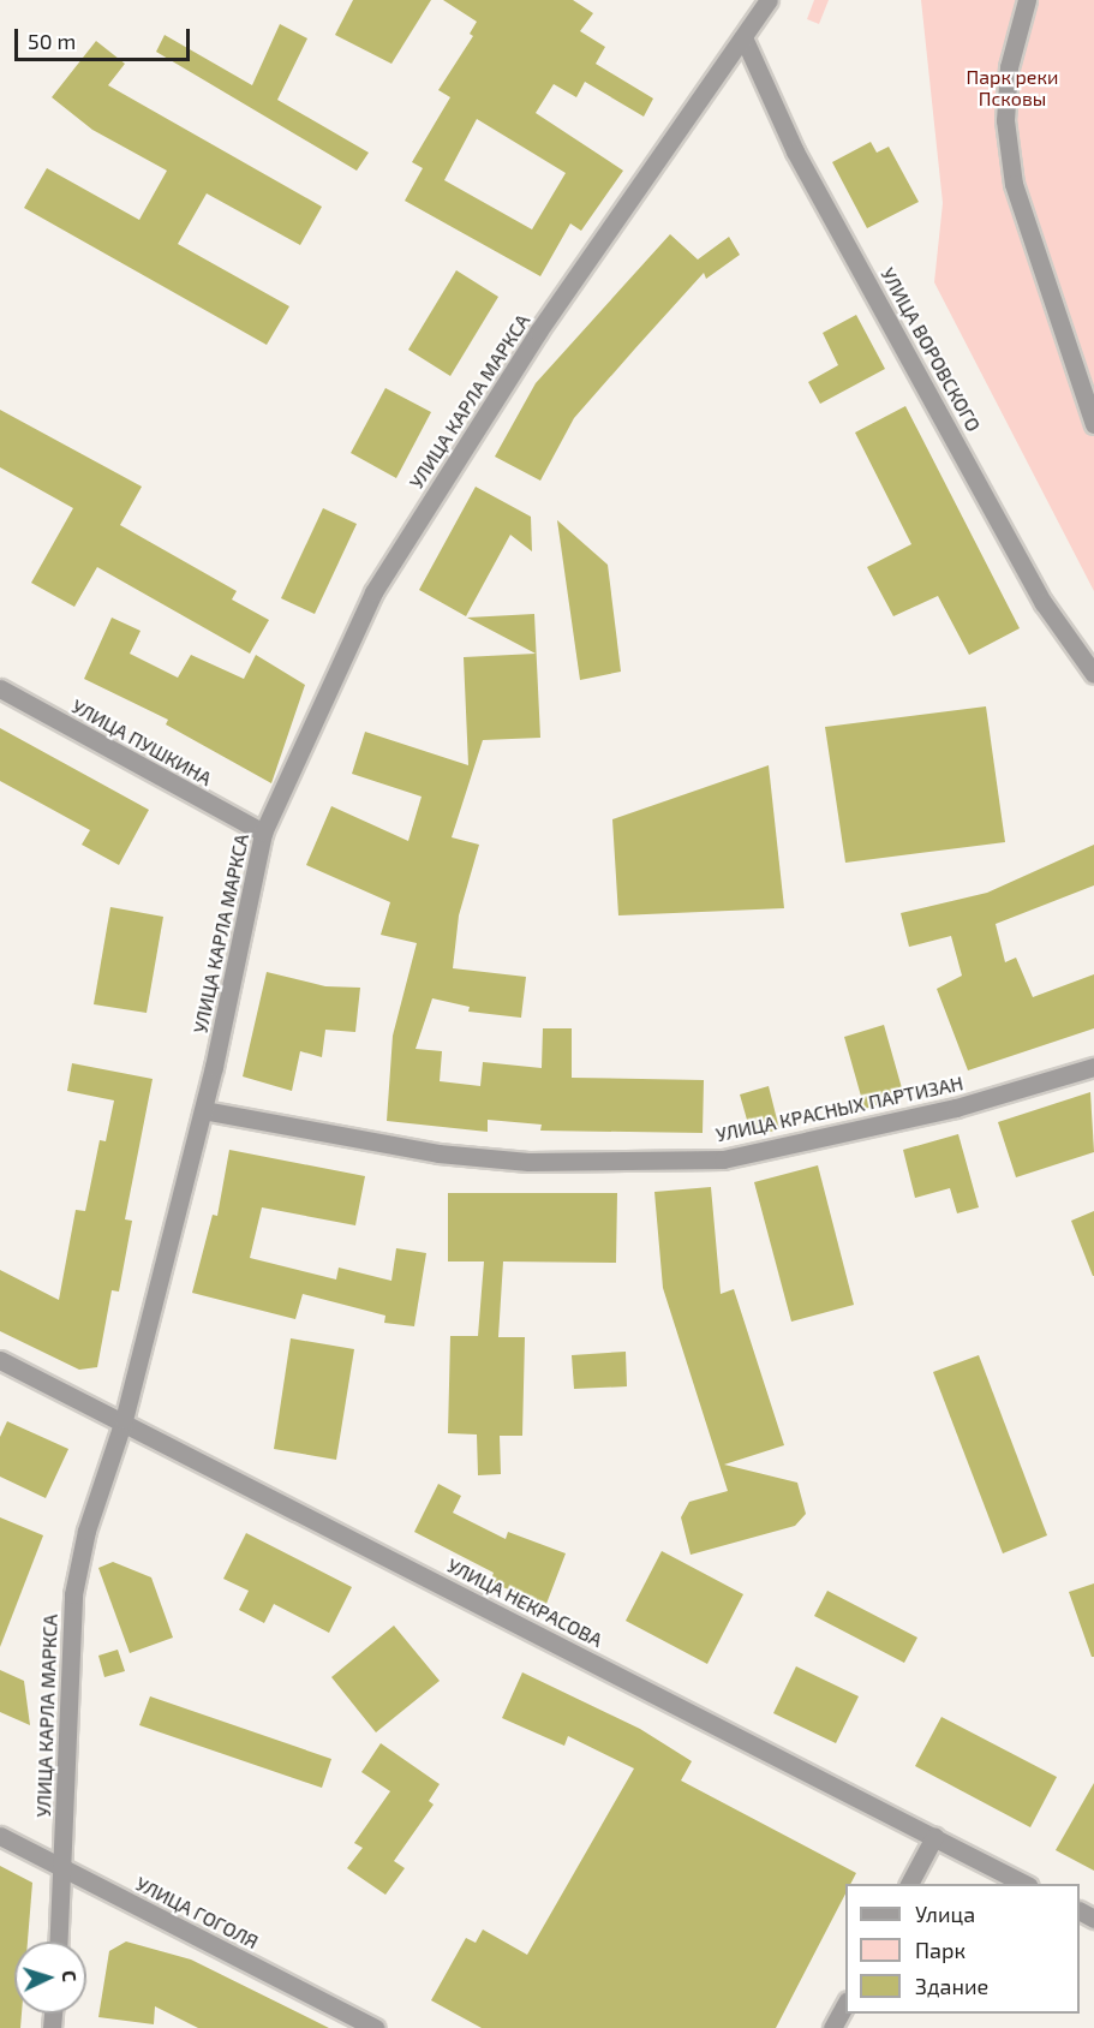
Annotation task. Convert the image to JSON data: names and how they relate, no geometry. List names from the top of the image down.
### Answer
{
  "streets": {
    "street": [
      "УЛИЦА ВОРОВСКОГО",
      "УЛИЦА КАРЛА МАРКСА",
      "УЛИЦА ПУШКИНА",
      "УЛИЦА КРАСНЫХ ПАРТИЗАН",
      "УЛИЦА НЕКРАСОВА",
      "УЛИЦА ГОГОЛЯ"
    ]
  },
  "crossings": [
    ["УЛИЦА ВОРОВСКОГО", "УЛИЦА КАРЛА МАРКСА"],
    ["УЛИЦА КАРЛА МАРКСА", "УЛИЦА ПУШКИНА"],
    ["УЛИЦА КАРЛА МАРКСА", "УЛИЦА КРАСНЫХ ПАРТИЗАН"],
    ["УЛИЦА КАРЛА МАРКСА", "УЛИЦА НЕКРАСОВА"],
    ["УЛИЦА КАРЛА МАРКСА", "УЛИЦА ГОГОЛЯ"]
  ],
  "parks": ["Парк реки Псковы"],
  "legend": ["Улица", "Парк", "Здание"],
  "scale_bar": "50 m",
  "north": "right"
}
